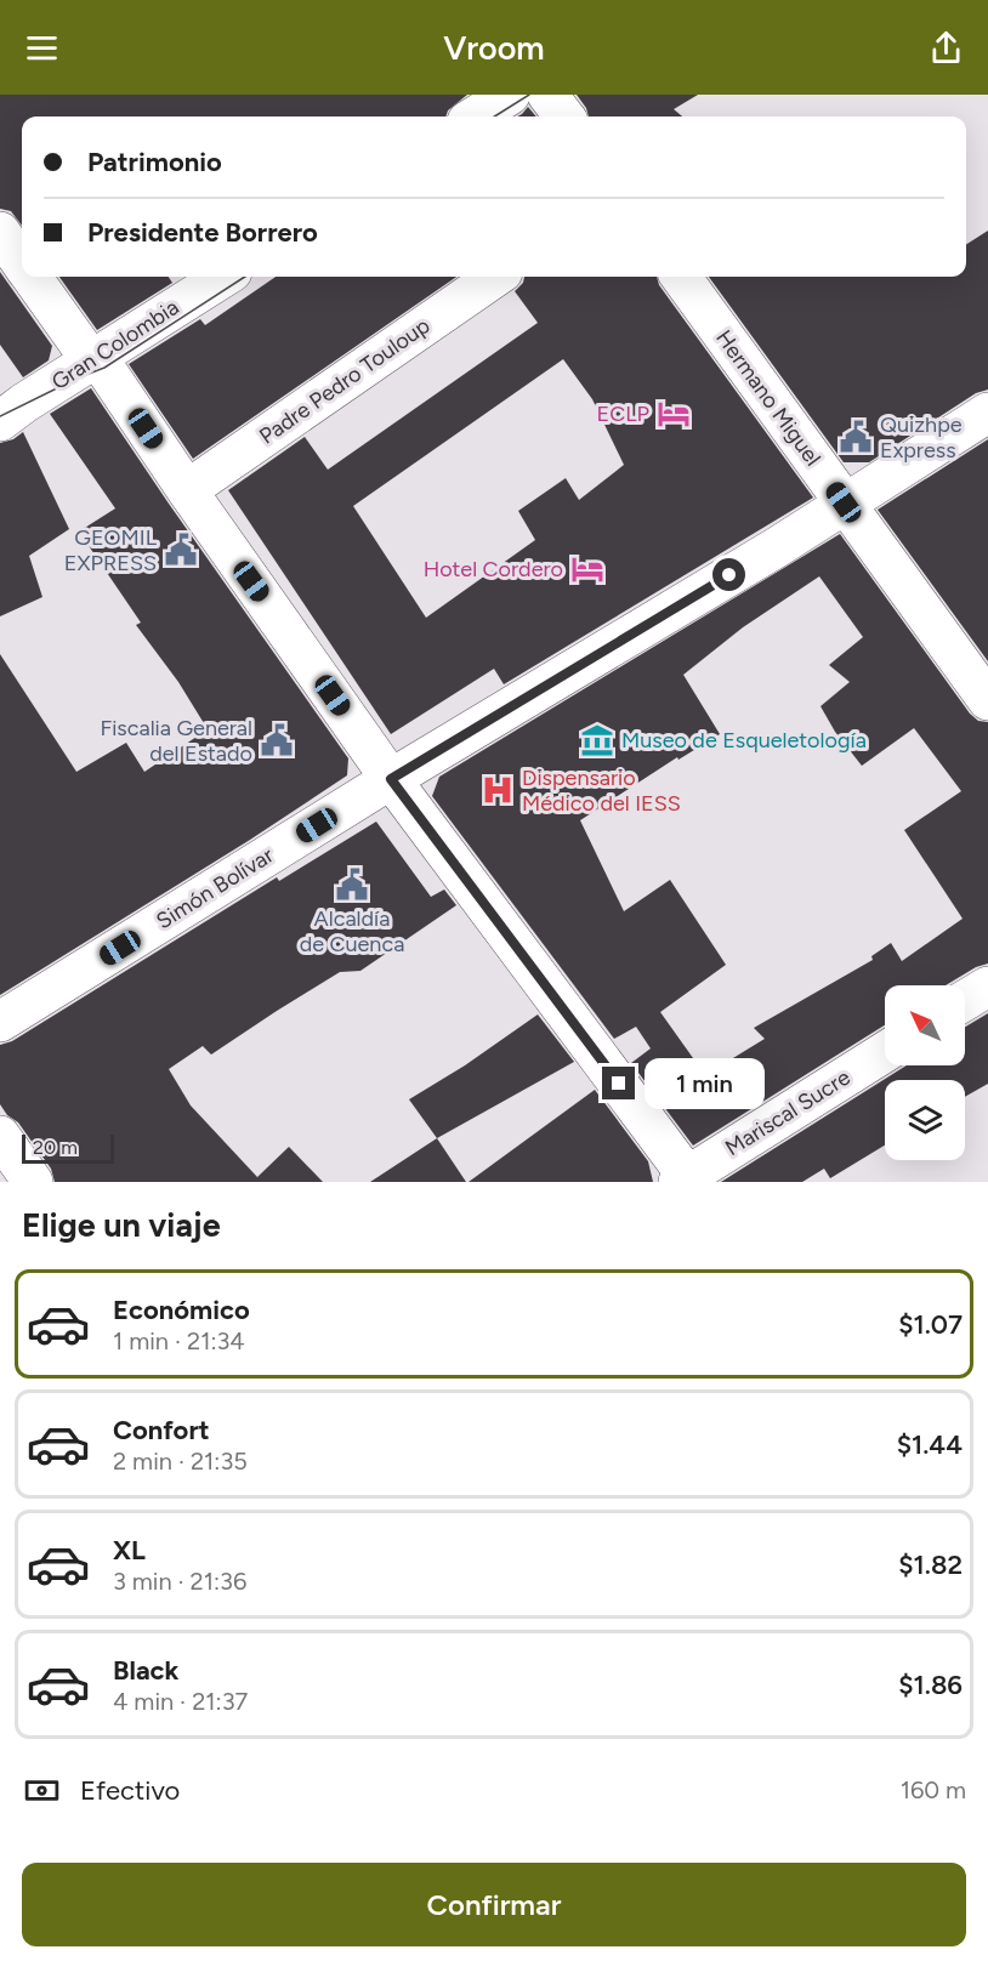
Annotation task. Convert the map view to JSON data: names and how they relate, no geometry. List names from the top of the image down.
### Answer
{
  "streets": {
    "street": [
      "Gran Colombia",
      "Padre Pedro Touloup",
      "Hermano Miguel",
      "Simón Bolívar",
      "Mariscal Sucre"
    ]
  },
  "crossings": [
    ["Hermano Miguel", "Simón Bolívar"]
  ],
  "places": {
    "hotel": ["ECLP", "Hotel Cordero"],
    "public building": [
      "Quizhpe Express",
      "GEOMIL EXPRESS",
      "Fiscalia General del Estado",
      "Alcaldía de Cuenca"
    ],
    "museum": ["Museo de Esqueletología"],
    "hospital": ["Dispensario Médico del IESS"]
  },
  "scale_bar": "20 m",
  "north": "top left",
  "page": {
    "header": "Vroom",
    "banner": ["Patrimonio", "Presidente Borrero"],
    "bubble": "1 min",
    "scale": "20 m",
    "heading": "Elige un viaje",
    "list": [
      {
        "name": "Económico",
        "note": "1 min · 21:34",
        "value": "$1.07"
      },
      {
        "name": "Confort",
        "note": "2 min · 21:35",
        "value": "$1.44"
      },
      {
        "name": "XL",
        "note": "3 min · 21:36",
        "value": "$1.82"
      },
      {
        "name": "Black",
        "note": "4 min · 21:37",
        "value": "$1.86"
      }
    ],
    "pay": ["Efectivo", "160 m"],
    "buttons": "Confirmar"
  }
}
